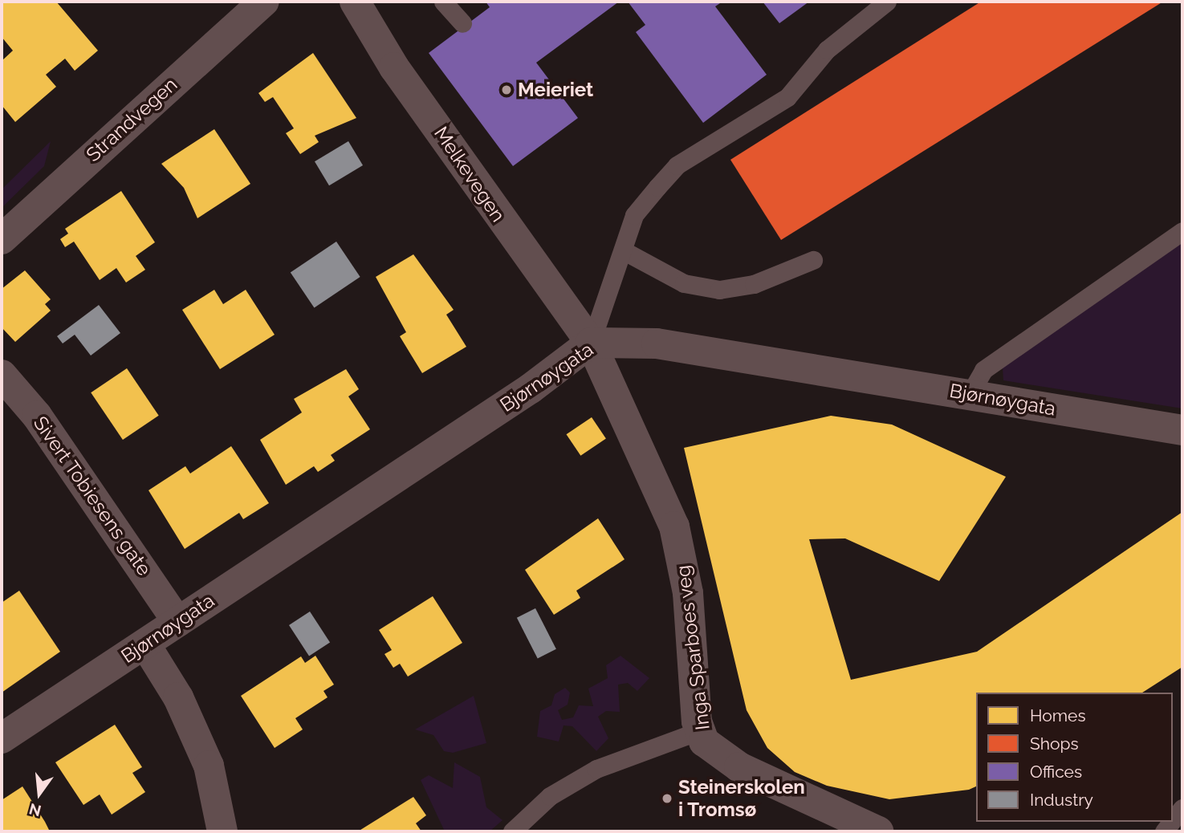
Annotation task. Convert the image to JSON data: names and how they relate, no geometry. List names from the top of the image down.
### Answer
{
  "streets": {
    "street": [
      "Strandvegen",
      "Melkevegen",
      "Bjørnøygata",
      "Sivert Tobiesens gate",
      "Inga Sparboes veg"
    ]
  },
  "crossings": [
    ["Melkevegen", "Bjørnøygata"],
    ["Melkevegen", "Inga Sparboes veg"],
    ["Bjørnøygata", "Sivert Tobiesens gate"],
    ["Bjørnøygata", "Inga Sparboes veg"]
  ],
  "places": ["Meieriet", "Steinerskolen i Tromsø"],
  "legend": [
    "Homes",
    "Shops",
    "Offices",
    "Industry"
  ],
  "north": "bottom"
}
